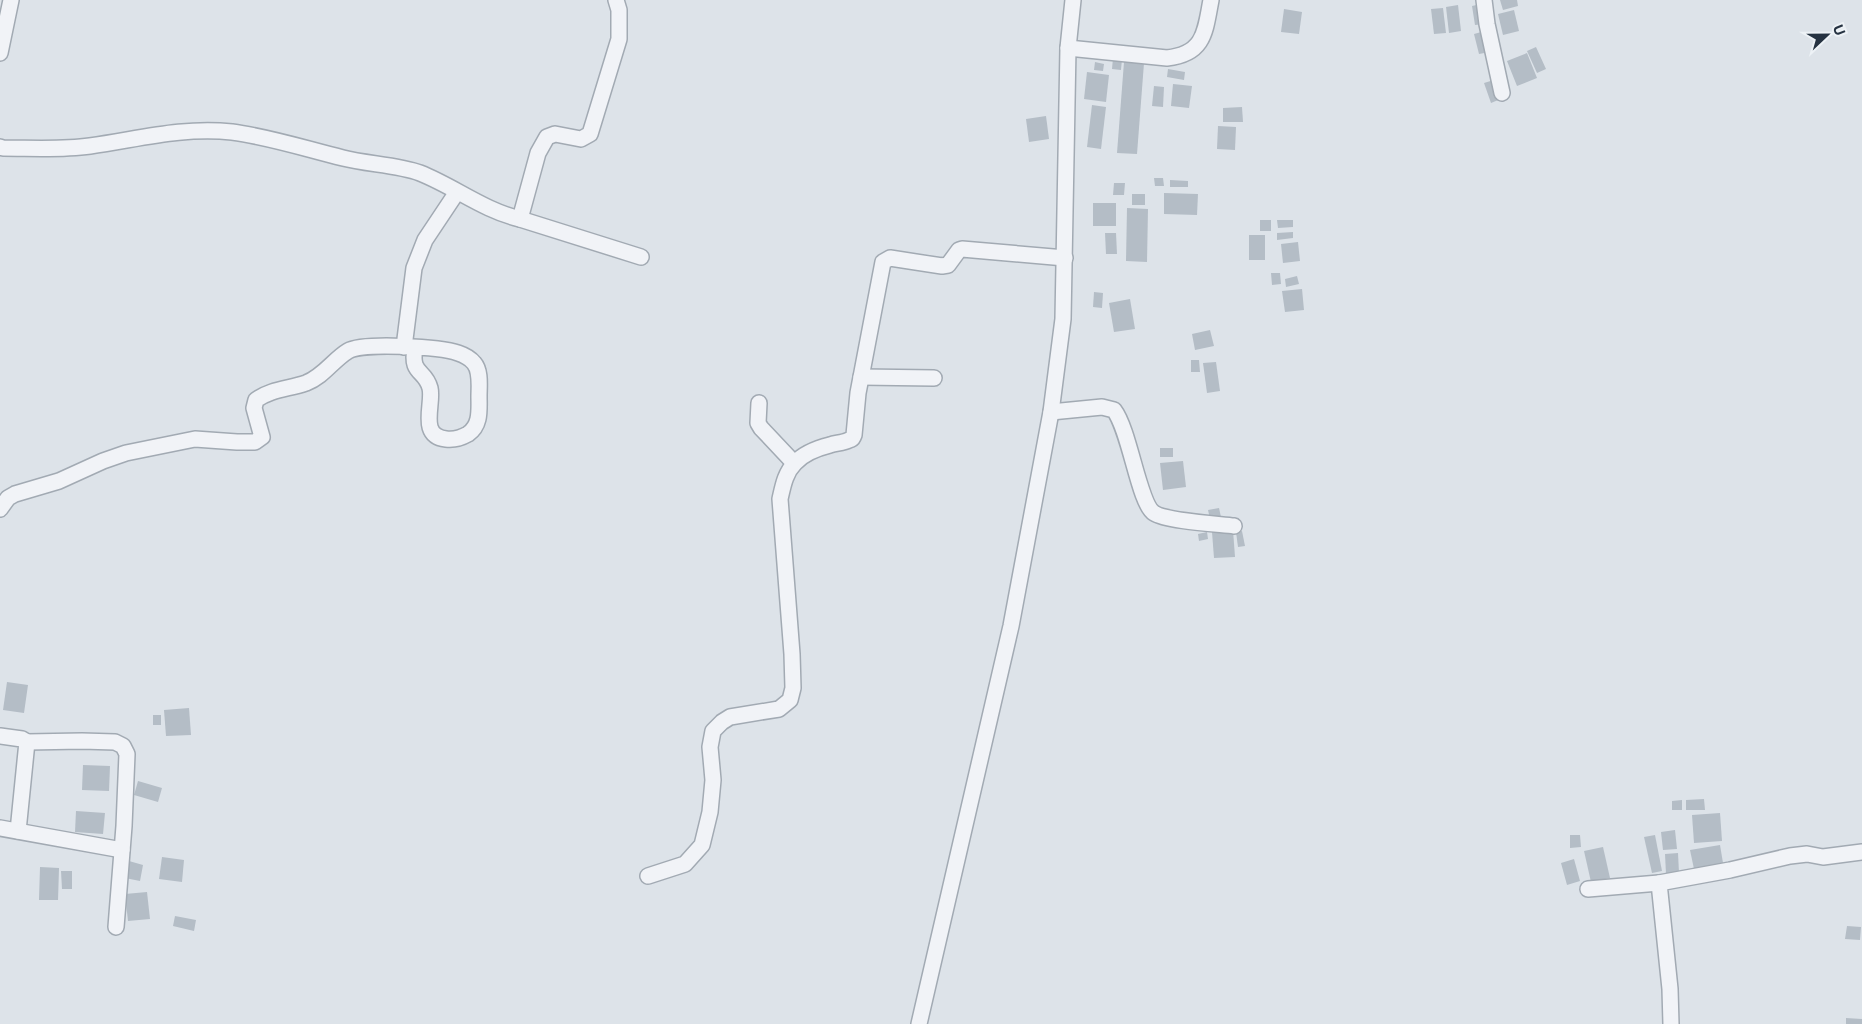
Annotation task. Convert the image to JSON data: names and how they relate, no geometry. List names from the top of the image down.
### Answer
{
  "north": "right"
}
